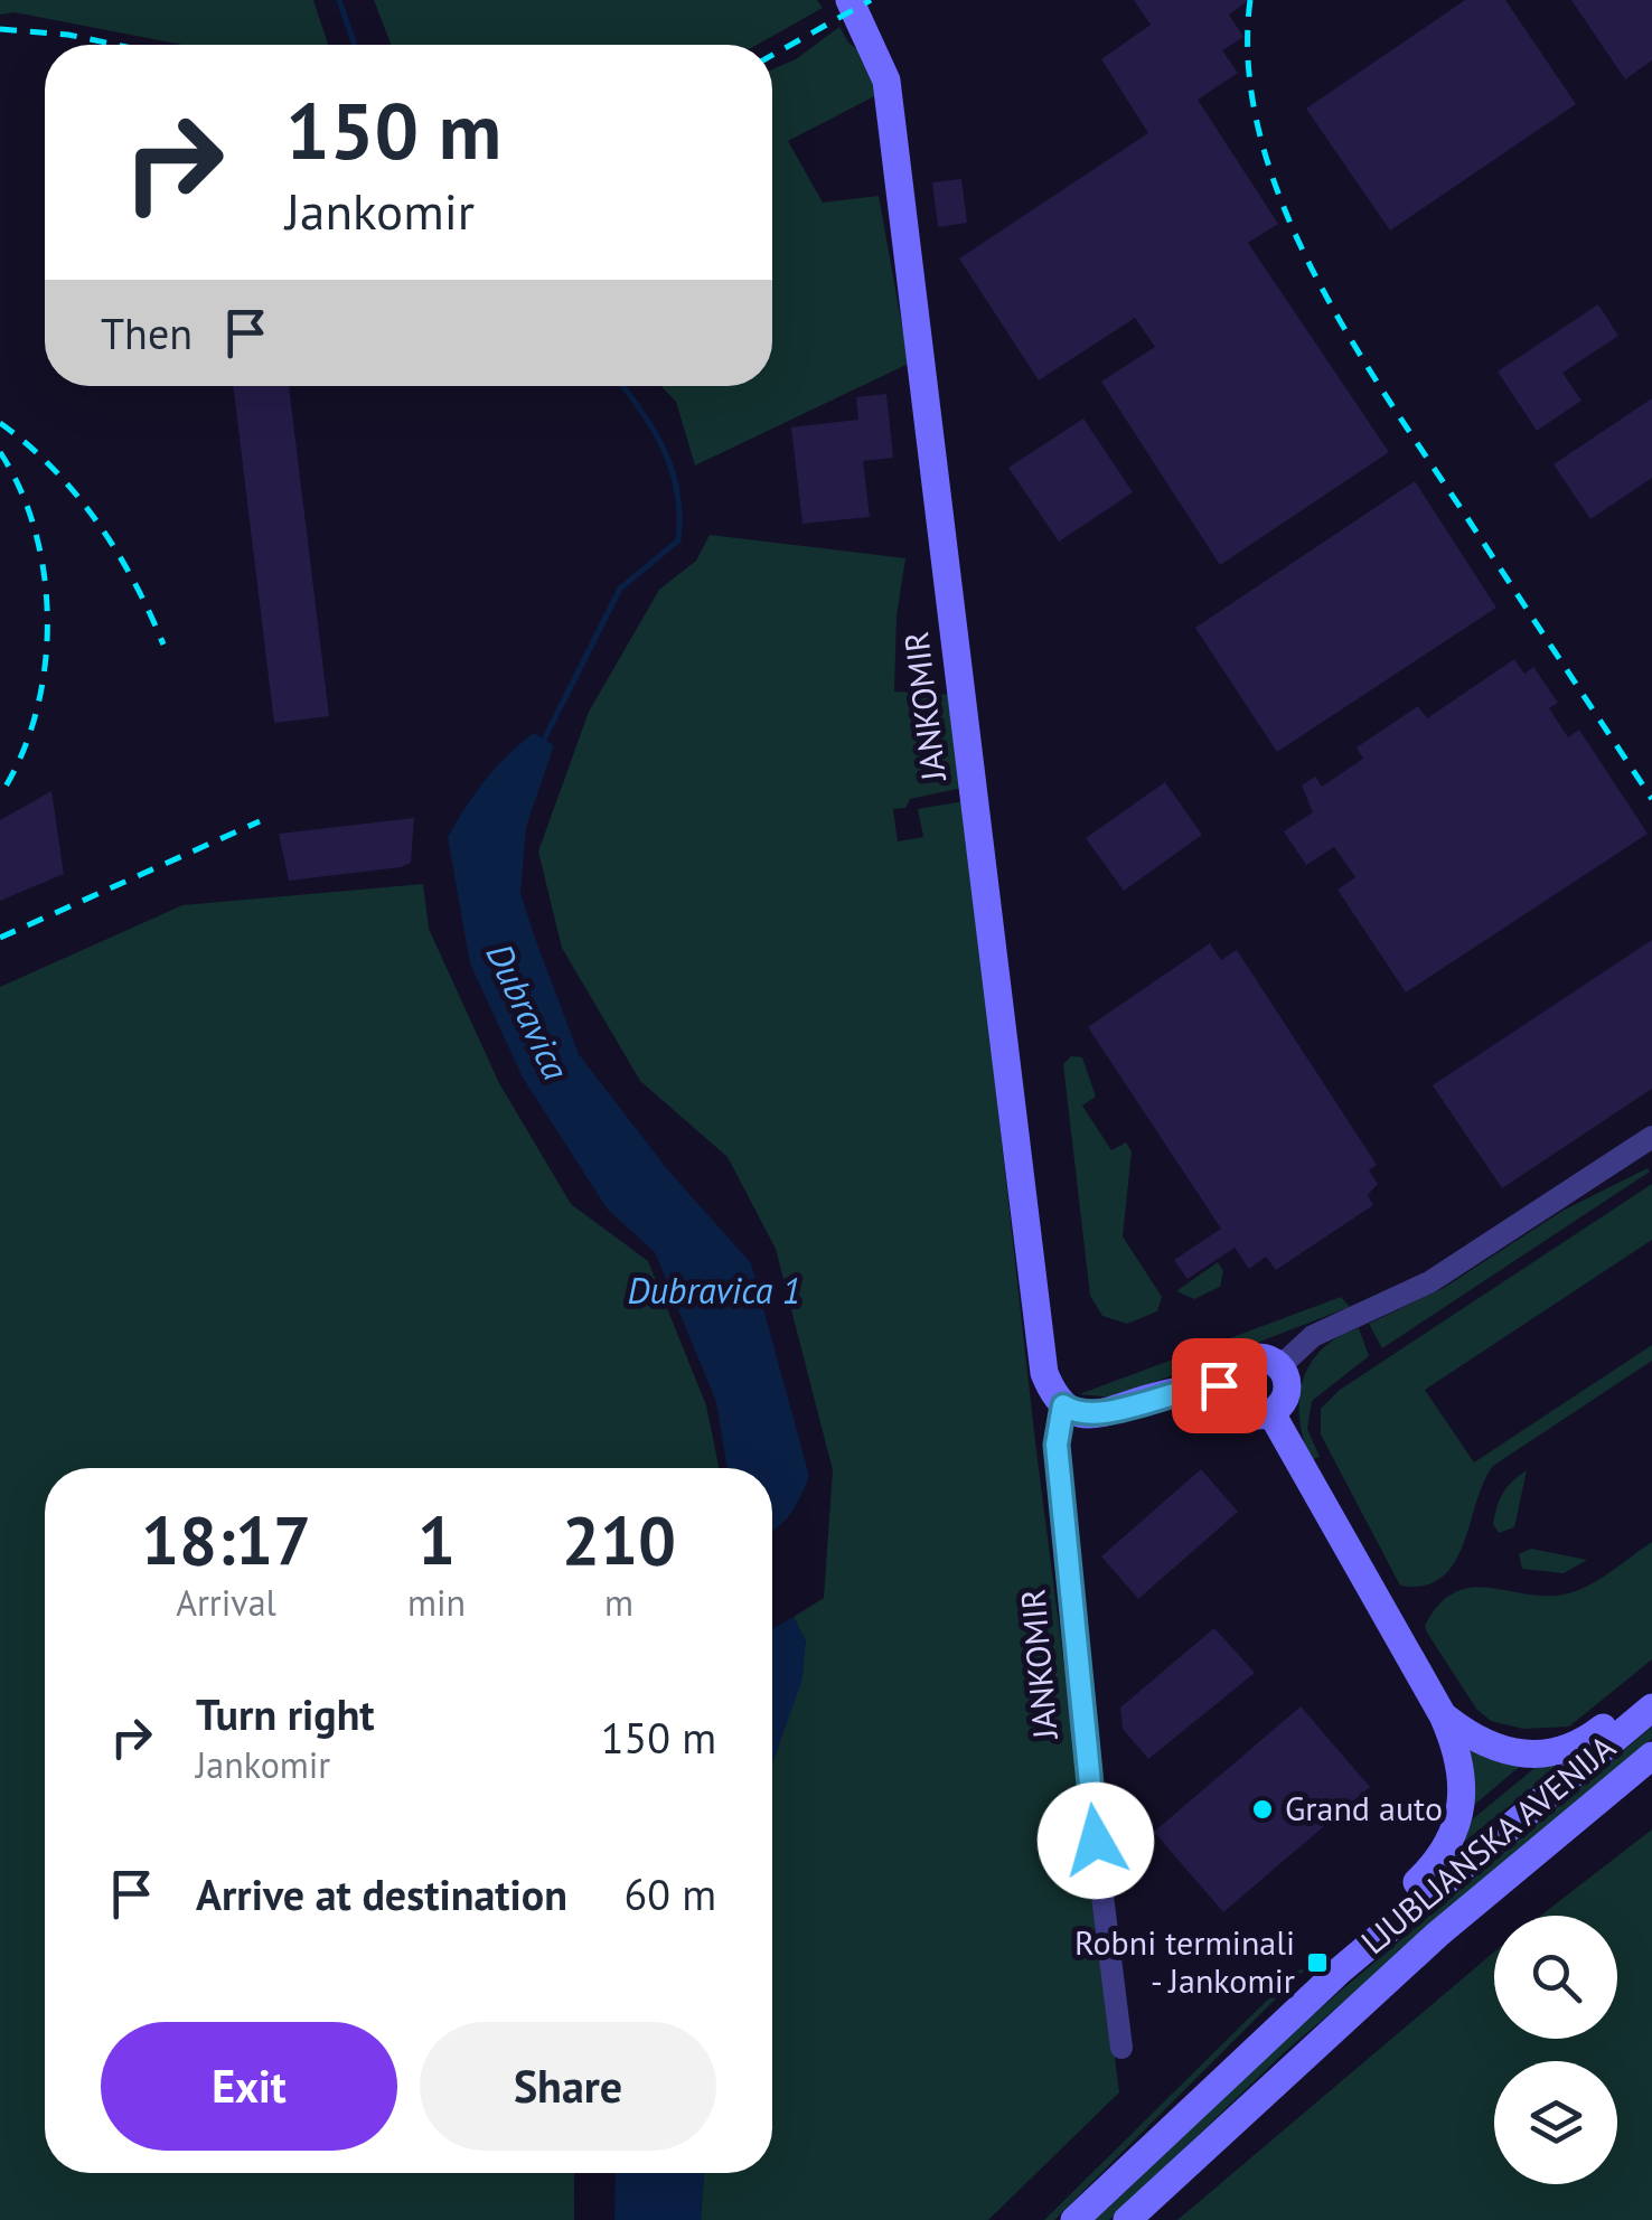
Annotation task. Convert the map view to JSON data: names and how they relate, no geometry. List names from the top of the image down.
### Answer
{
  "streets": {
    "street": ["JANKOMIR", "LJUBLJANSKA AVENIJA"]
  },
  "water": ["Dubravica", "Dubravica 1"],
  "places": {
    "other": ["Grand auto"],
    "transit": ["Robni terminali - Jankomir"]
  },
  "page": {
    "turn": ["150 m", "Jankomir"],
    "then": "Then",
    "eta": [
      "18:17",
      "Arrival",
      "1",
      "min",
      "210",
      "m"
    ],
    "list": [
      {
        "name": "Turn right",
        "note": "Jankomir",
        "value": "150 m"
      },
      {
        "name": "Arrive at destination",
        "value": "60 m"
      }
    ],
    "buttons": ["Exit", "Share"]
  }
}
